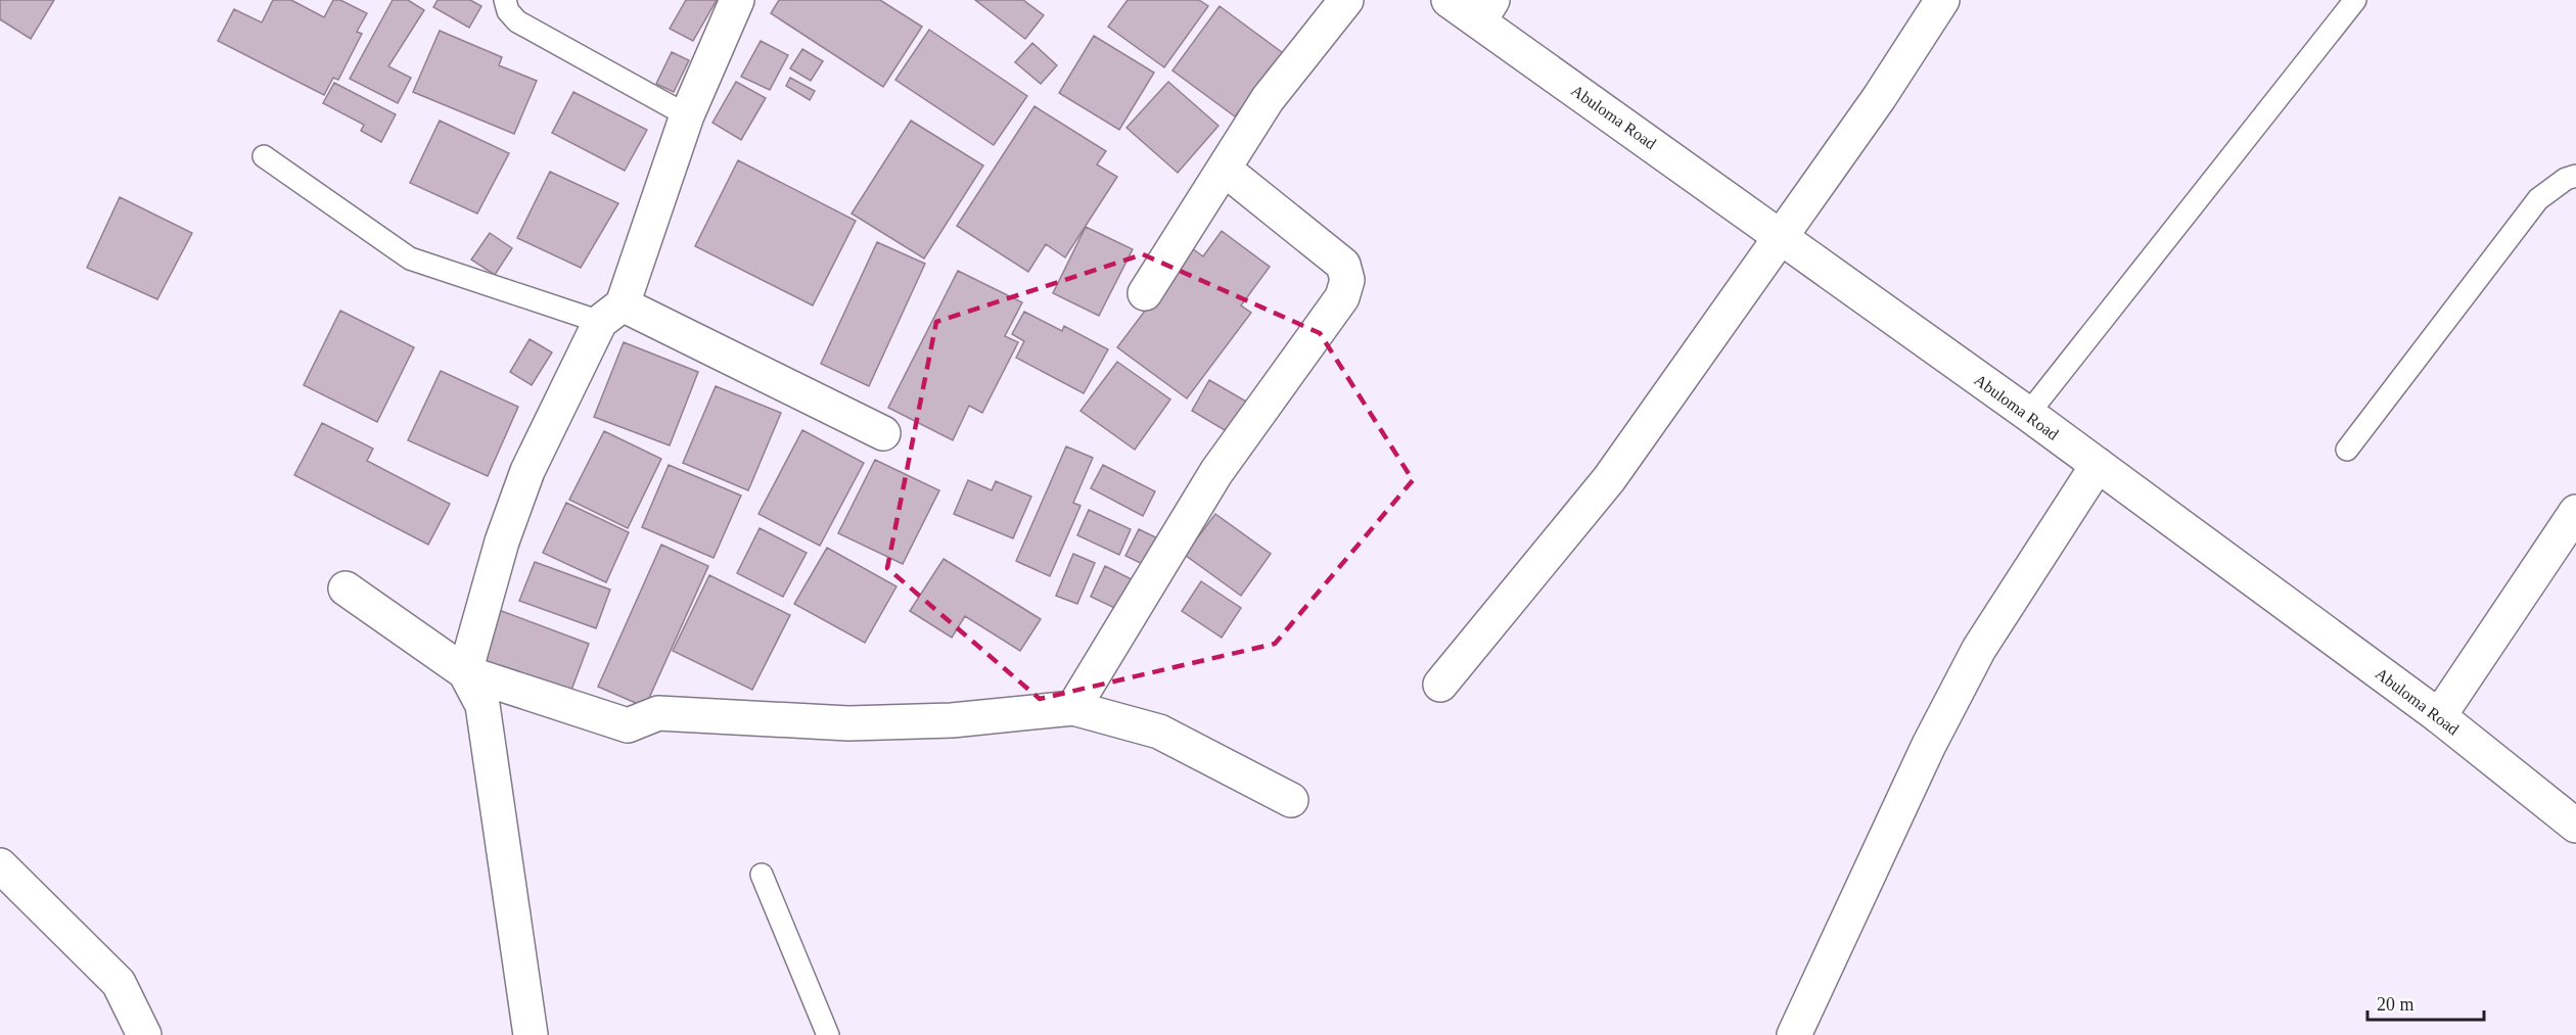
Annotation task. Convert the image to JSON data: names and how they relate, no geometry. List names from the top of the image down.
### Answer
{
  "streets": {
    "street": ["Abuloma Road"]
  },
  "scale_bar": "20 m"
}
